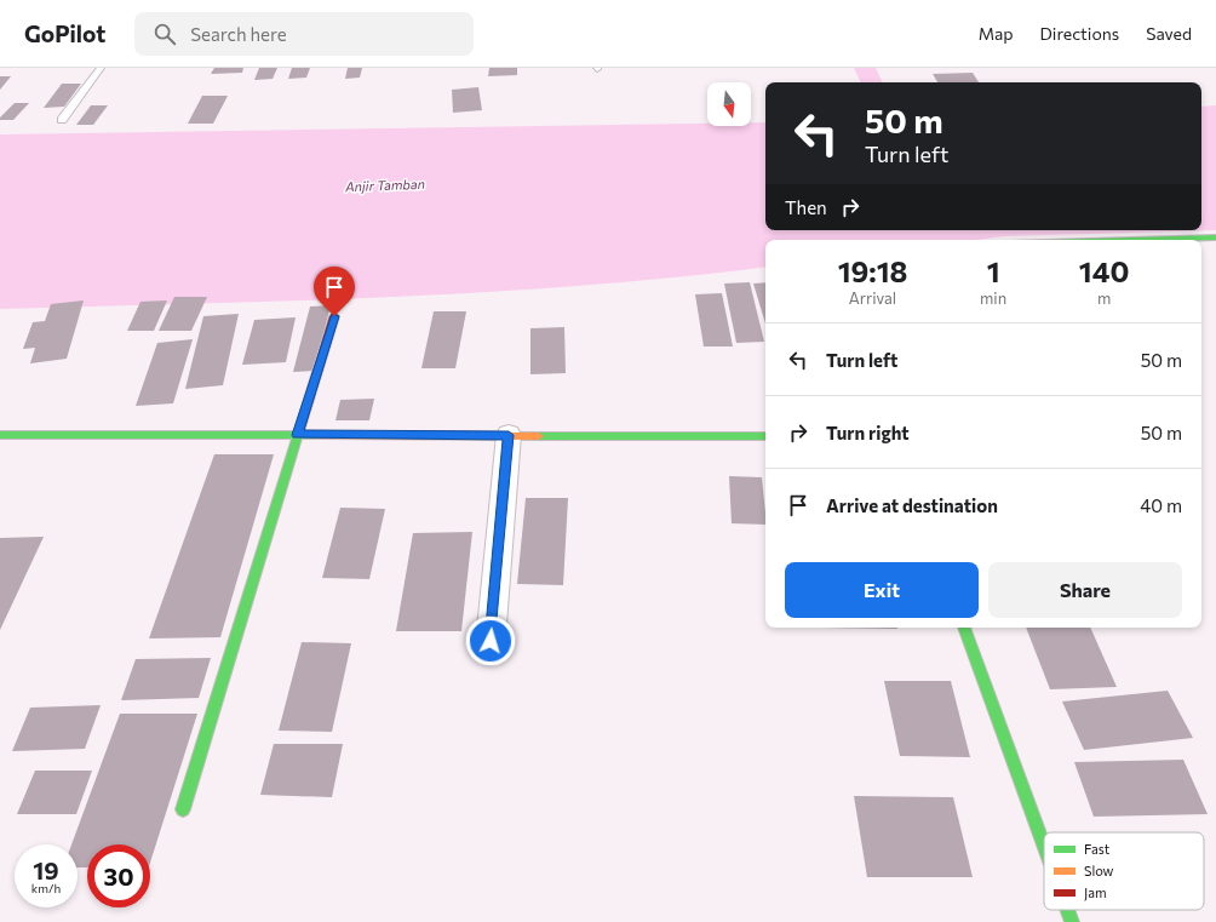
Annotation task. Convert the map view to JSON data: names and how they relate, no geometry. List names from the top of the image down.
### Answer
{
  "water": ["Anjir Tamban"],
  "legend": ["Fast", "Slow", "Jam"],
  "north": "bottom",
  "page": {
    "header": "GoPilot",
    "search": "Search here",
    "nav": ["Map", "Directions", "Saved"],
    "turn": ["50 m", "Turn left"],
    "then": "Then",
    "eta": [
      "19:18",
      "Arrival",
      "1",
      "min",
      "140",
      "m"
    ],
    "list": [
      {
        "name": "Turn left",
        "value": "50 m"
      },
      {
        "name": "Turn right",
        "value": "50 m"
      },
      {
        "name": "Arrive at destination",
        "value": "40 m"
      }
    ],
    "buttons": ["Exit", "Share"],
    "speed": "19 km/h",
    "limit": "30"
  }
}
